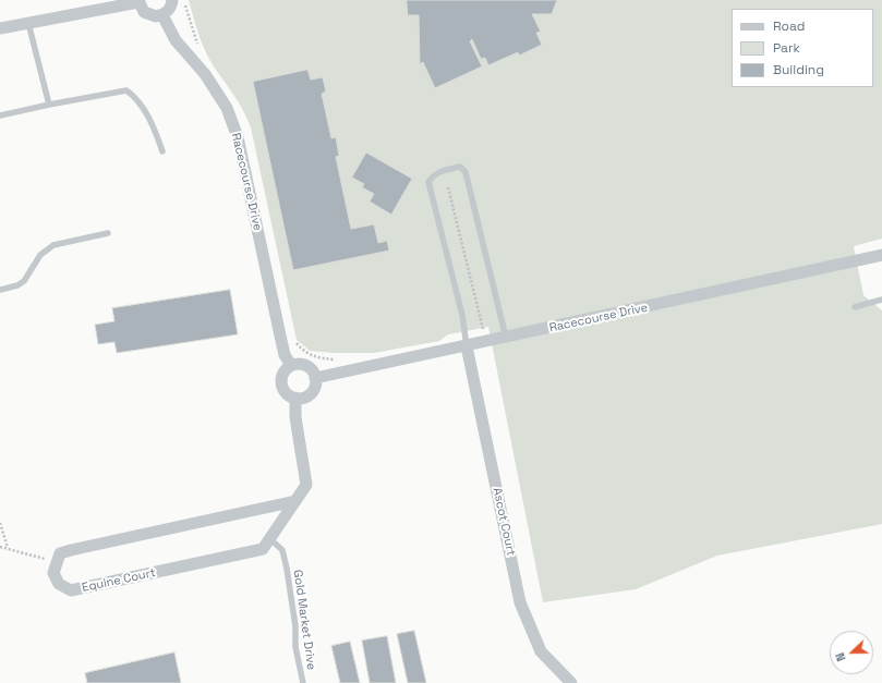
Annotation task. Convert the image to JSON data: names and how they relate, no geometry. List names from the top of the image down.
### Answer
{
  "streets": {
    "street": ["Racecourse Drive", "Ascot Court", "Equine Court"],
    "lane": ["Gold Market Drive"]
  },
  "crossings": [
    ["Racecourse Drive", "Ascot Court"],
    ["Racecourse Drive", "Equine Court"],
    ["Equine Court", "Gold Market Drive"]
  ],
  "legend": ["Road", "Park", "Building"],
  "north": "left"
}
